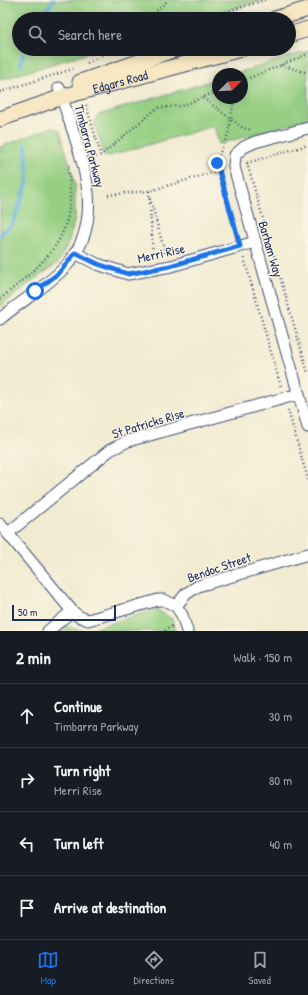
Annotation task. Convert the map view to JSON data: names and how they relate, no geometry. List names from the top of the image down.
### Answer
{
  "streets": {
    "main road": ["Edgars Road"],
    "street": [
      "Timbarra Parkway",
      "Barham Way",
      "Merri Rise",
      "St Patricks Rise",
      "Bendoc Street"
    ]
  },
  "crossings": [
    ["Edgars Road", "Timbarra Parkway"],
    ["Timbarra Parkway", "Merri Rise"],
    ["Barham Way", "Merri Rise"],
    ["Barham Way", "St Patricks Rise"]
  ],
  "scale_bar": "50 m",
  "north": "top right",
  "page": {
    "search": "Search here",
    "scale": "50 m",
    "heading": ["2 min", "Walk · 150 m"],
    "list": [
      ["Continue", "Timbarra Parkway", "30 m"],
      ["Turn right", "Merri Rise", "80 m"],
      ["Turn left", "40 m"],
      "Arrive at destination"
    ],
    "nav": ["Map", "Directions", "Saved"]
  }
}
